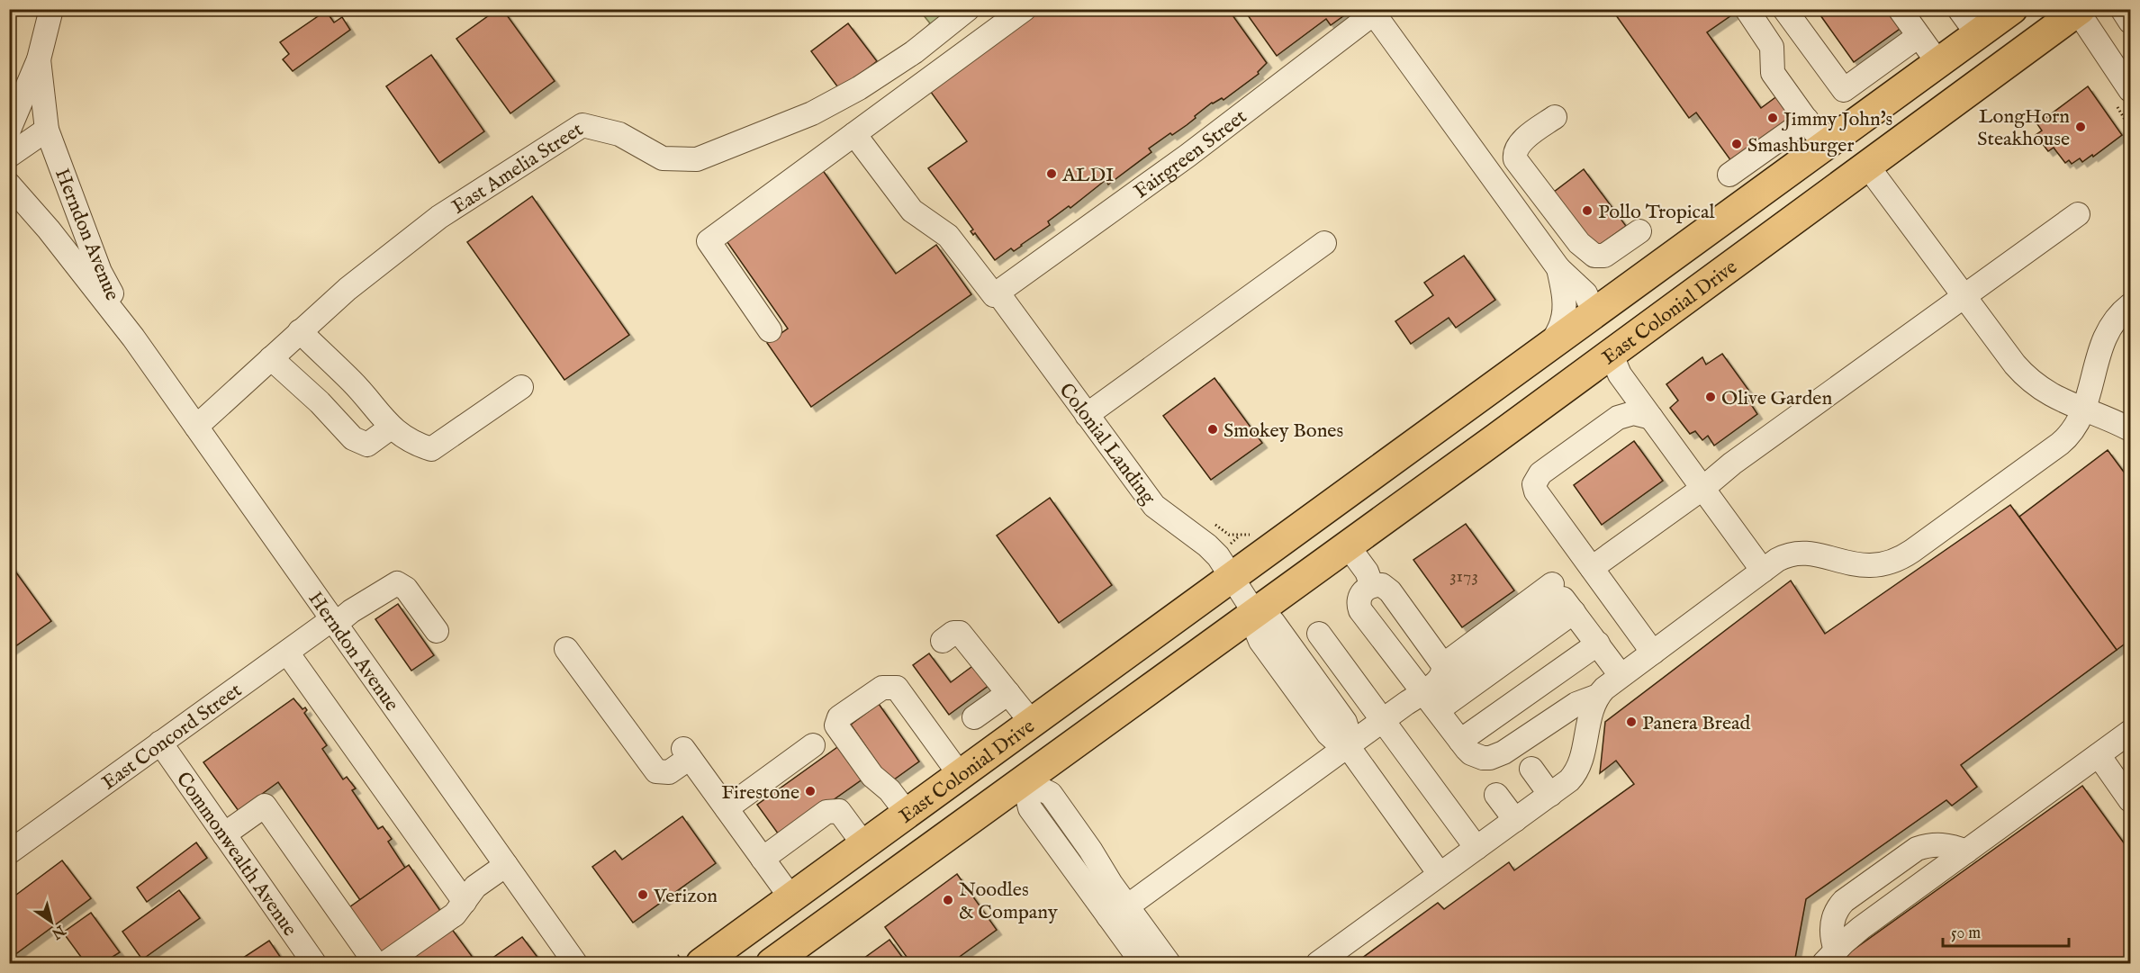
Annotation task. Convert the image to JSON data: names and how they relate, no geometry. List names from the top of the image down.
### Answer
{
  "streets": {
    "highway": ["East Colonial Drive"],
    "street": [
      "Fairgreen Street",
      "East Amelia Street",
      "Herndon Avenue",
      "Colonial Landing",
      "East Concord Street",
      "Commonwealth Avenue"
    ]
  },
  "crossings": [
    ["Fairgreen Street", "Colonial Landing"],
    ["East Amelia Street", "Herndon Avenue"],
    ["Herndon Avenue", "East Concord Street"],
    ["East Colonial Drive", "Colonial Landing"],
    ["East Concord Street", "Commonwealth Avenue"]
  ],
  "places": [
    "Jimmy John's",
    "LongHorn Steakhouse",
    "Smashburger",
    "ALDI",
    "Pollo Tropical",
    "Olive Garden",
    "Smokey Bones",
    "Panera Bread",
    "Firestone",
    "Verizon",
    "Noodles & Company"
  ],
  "house_numbers": ["3173"],
  "scale_bar": "50 m",
  "north": "bottom right"
}
